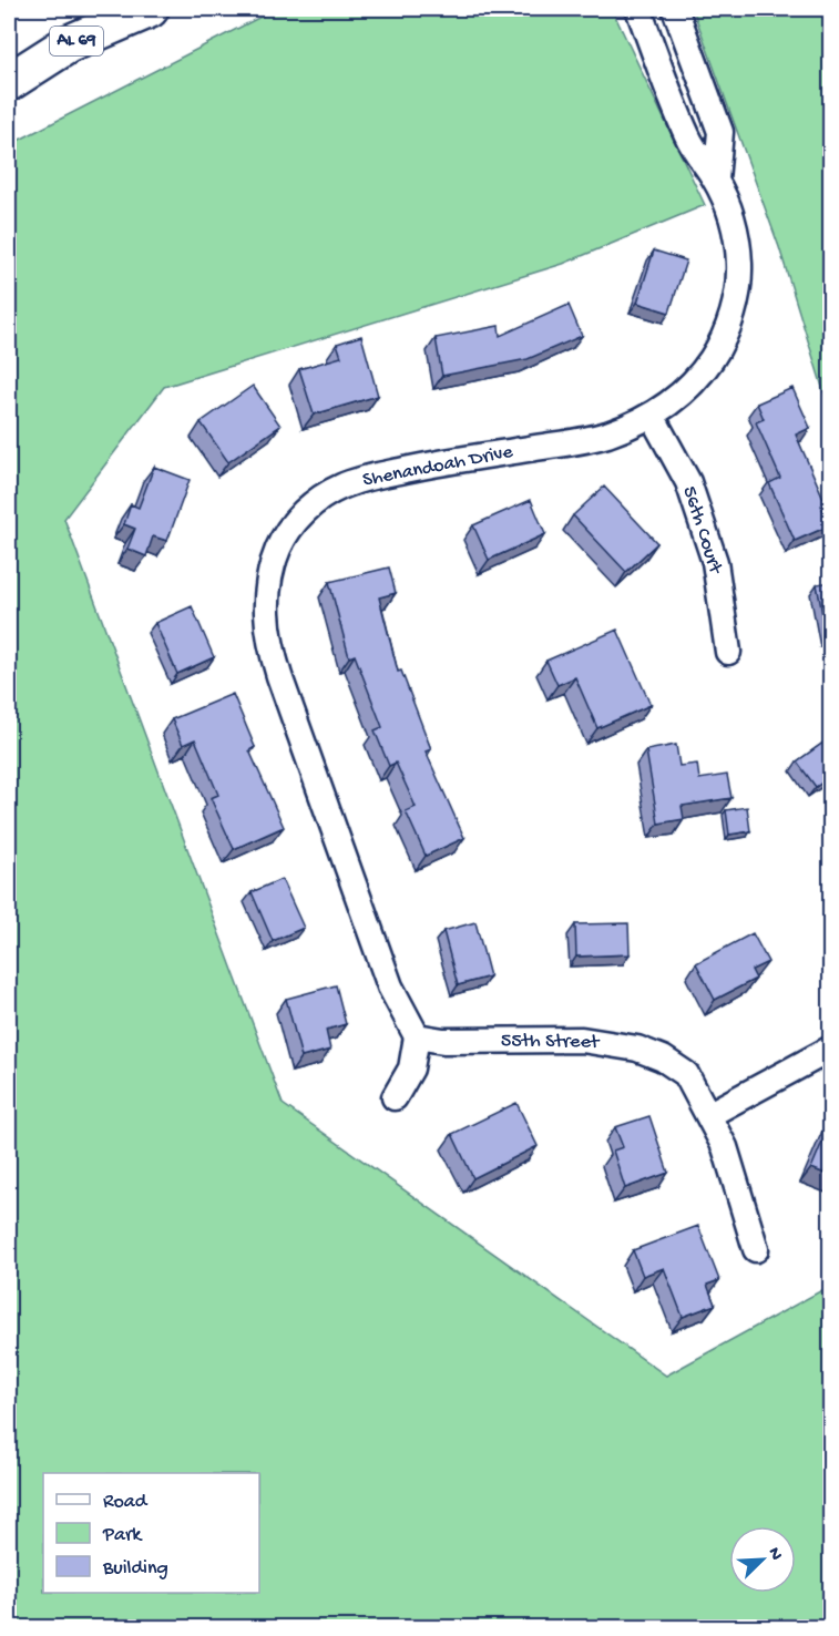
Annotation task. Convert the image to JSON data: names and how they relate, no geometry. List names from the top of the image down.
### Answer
{
  "streets": {
    "main road": ["AL 69"],
    "street": ["Shenandoah Drive", "56th Court", "55th Street"]
  },
  "crossings": [
    ["Shenandoah Drive", "56th Court"],
    ["Shenandoah Drive", "55th Street"]
  ],
  "legend": ["Road", "Park", "Building"],
  "north": "top right"
}
